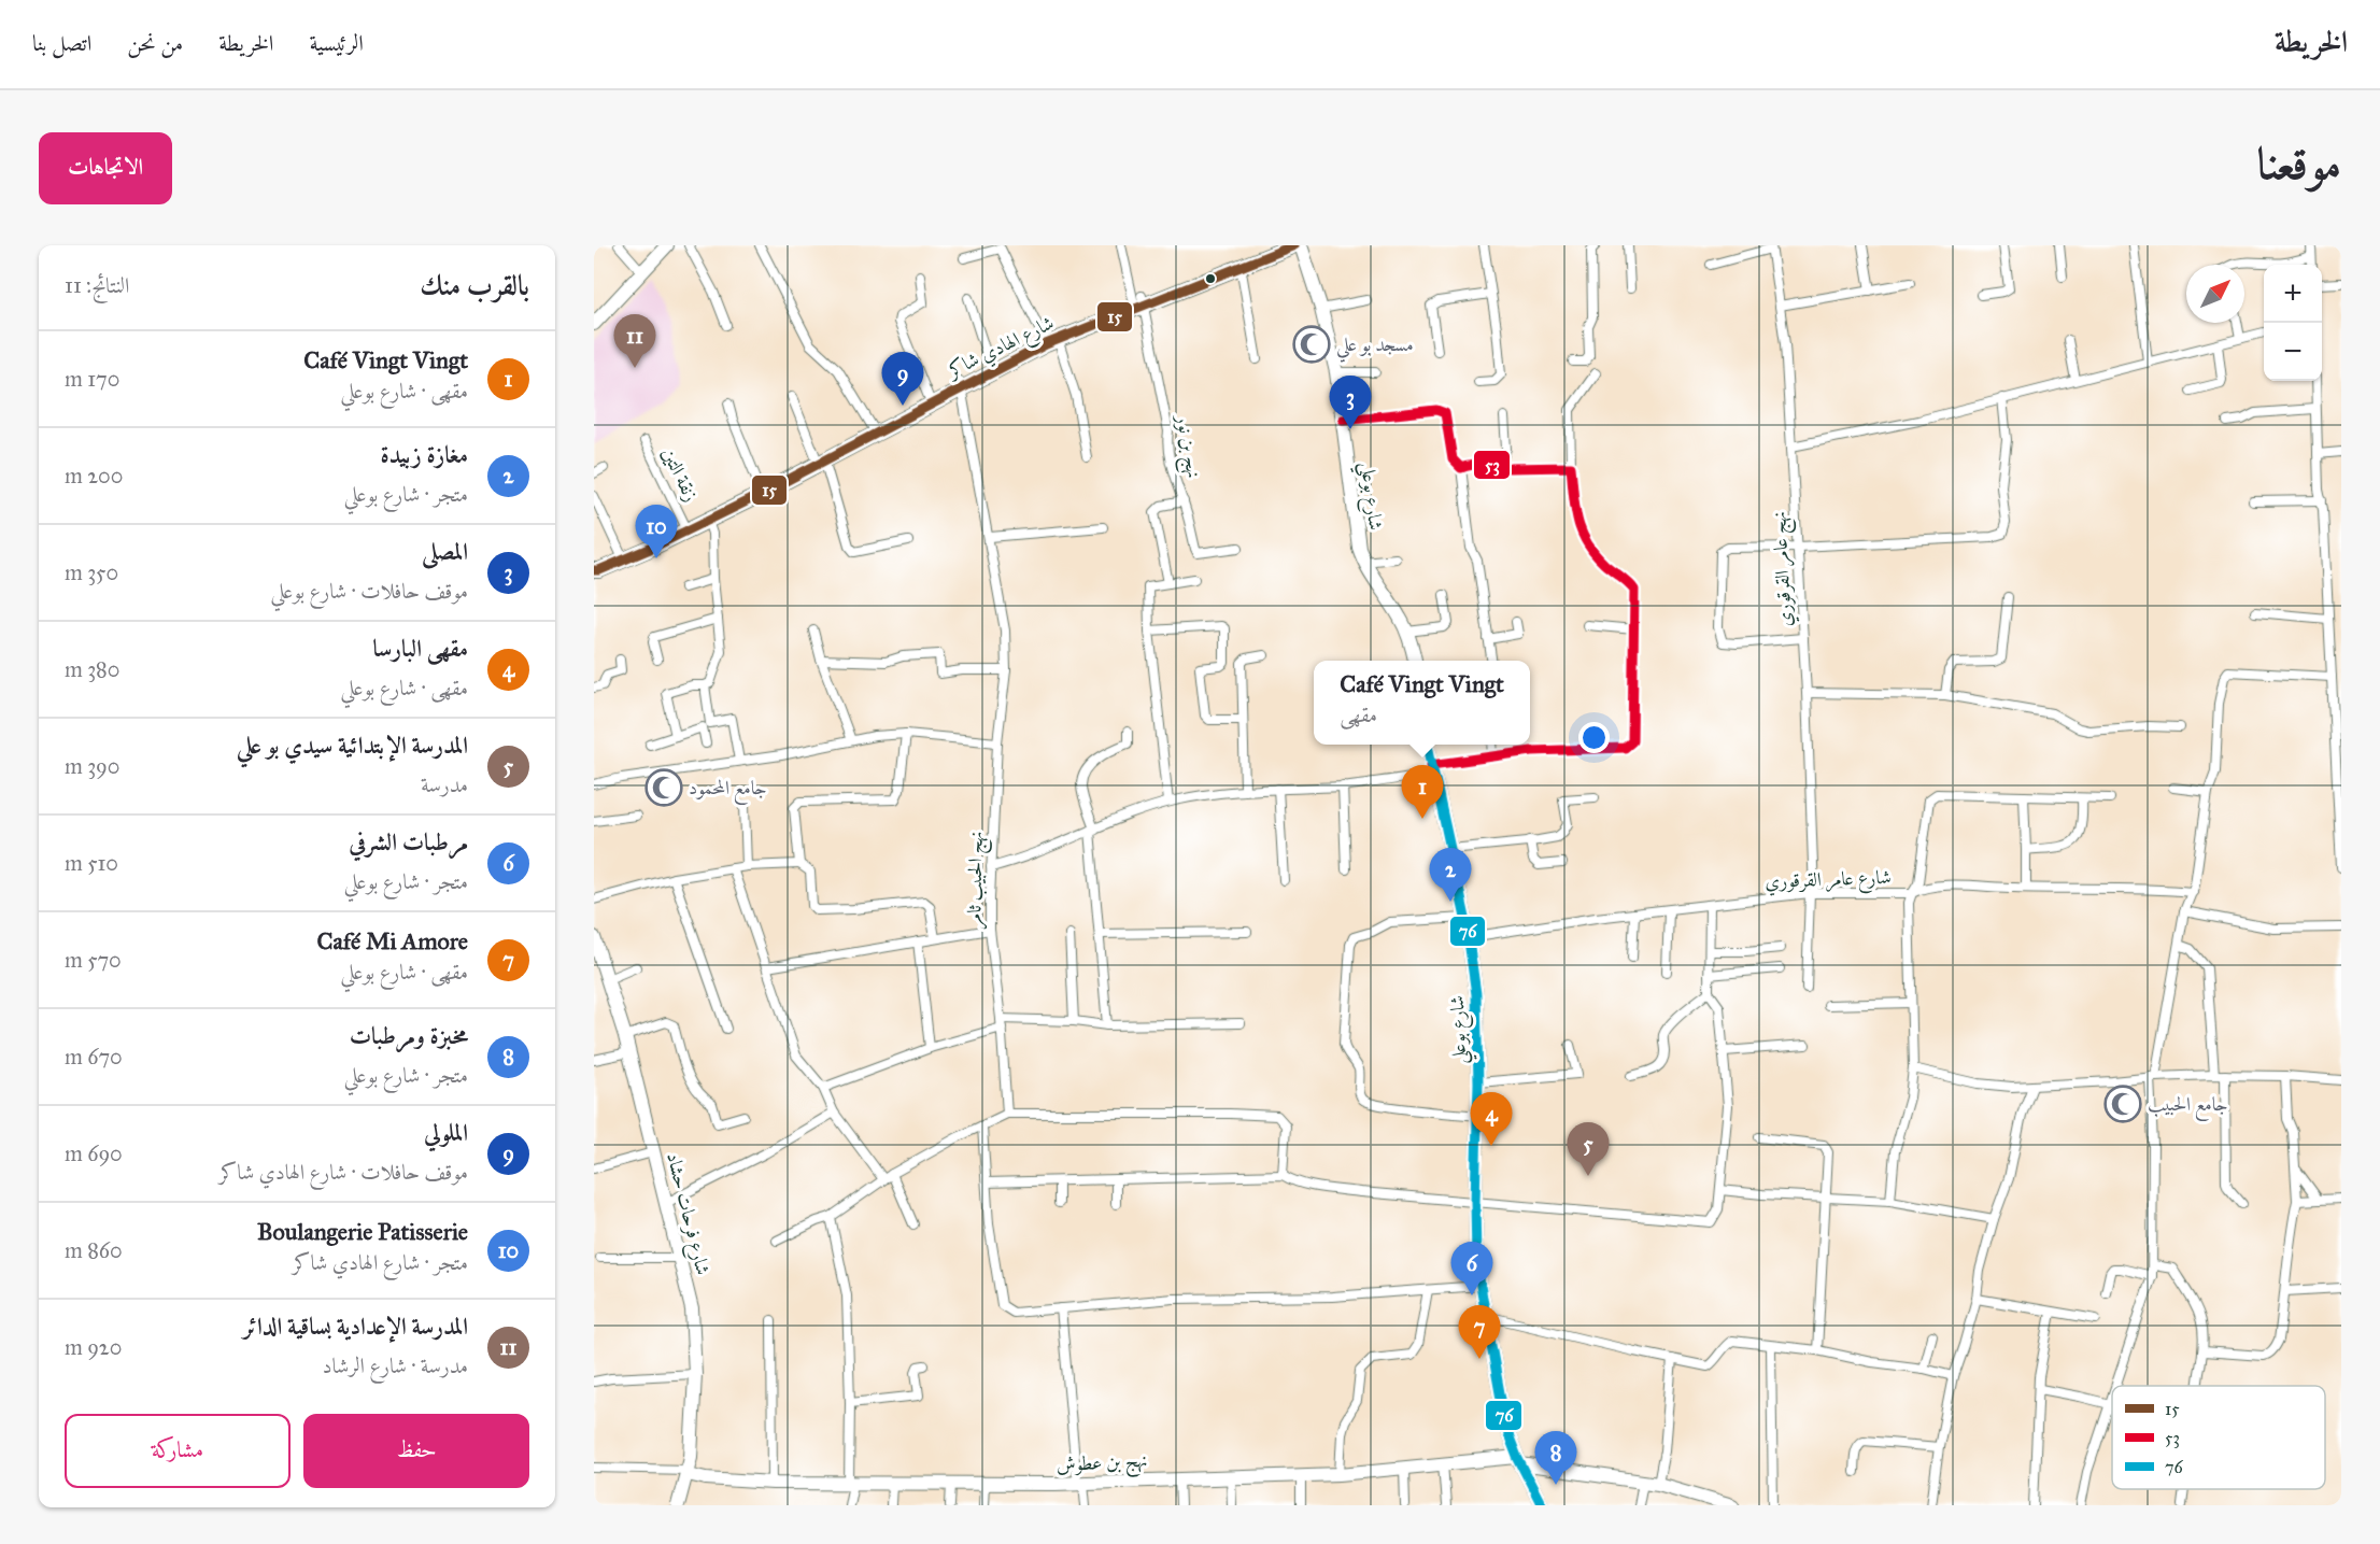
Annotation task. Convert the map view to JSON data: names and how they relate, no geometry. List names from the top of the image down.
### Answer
{
  "streets": {
    "main road": ["شارع الهادي شاكر"],
    "street": [
      "نهج بن نور",
      "زنقة التين",
      "شارع بوعلي",
      "نهج عامر القرقوري",
      "شارع عامر القرقوري",
      "نهج الحبيب ثامر",
      "شارع فرحات حشاد",
      "نهج بن عطوش"
    ]
  },
  "crossings": [
    ["شارع الهادي شاكر", "نهج بن نور"],
    ["شارع الهادي شاكر", "زنقة التين"],
    ["شارع الهادي شاكر", "نهج الحبيب ثامر"],
    ["شارع بوعلي", "شارع عامر القرقوري"],
    ["شارع بوعلي", "نهج بن عطوش"],
    ["نهج عامر القرقوري", "شارع عامر القرقوري"],
    ["شارع فرحات حشاد", "نهج بن عطوش"]
  ],
  "places": {
    "mosque": ["مسجد بو علي", "جامع المحمود", "جامع الحبيب"]
  },
  "lines": ["transit line 15", "transit line 53", "transit line 76"],
  "legend": ["15", "53", "76"],
  "north": "top right",
  "page": {
    "header": "الخريطة",
    "nav": [
      "الرئيسية",
      "الخريطة",
      "من نحن",
      "اتصل بنا"
    ],
    "title": "موقعنا",
    "buttons": [
      "الاتجاهات",
      ["حفظ", "مشاركة"]
    ],
    "heading": ["بالقرب منك", "النتائج: 11"],
    "map_buttons": ["+", "−"],
    "pins": [
      "11",
      "9",
      "3",
      "10",
      "1",
      "2",
      "4",
      "5",
      "6",
      "7",
      "8"
    ],
    "list": [
      {
        "mark": "1",
        "name": "Café Vingt Vingt",
        "note": "مقهى · شارع بوعلي",
        "value": "170 m"
      },
      {
        "mark": "2",
        "name": "مغازة زبيدة",
        "note": "متجر · شارع بوعلي",
        "value": "200 m"
      },
      {
        "mark": "3",
        "name": "المصلى",
        "note": "موقف حافلات · شارع بوعلي",
        "value": "350 m"
      },
      {
        "mark": "4",
        "name": "مقهى البارسا",
        "note": "مقهى · شارع بوعلي",
        "value": "380 m"
      },
      {
        "mark": "5",
        "name": "المدرسة الإبتدائية سيدي بو علي",
        "note": "مدرسة",
        "value": "390 m"
      },
      {
        "mark": "6",
        "name": "مرطبات الشرفي",
        "note": "متجر · شارع بوعلي",
        "value": "510 m"
      },
      {
        "mark": "7",
        "name": "Café Mi Amore",
        "note": "مقهى · شارع بوعلي",
        "value": "570 m"
      },
      {
        "mark": "8",
        "name": "مخبزة ومرطبات",
        "note": "متجر · شارع بوعلي",
        "value": "670 m"
      },
      {
        "mark": "9",
        "name": "الملولي",
        "note": "موقف حافلات · شارع الهادي شاكر",
        "value": "690 m"
      },
      {
        "mark": "10",
        "name": "Boulangerie Patisserie",
        "note": "متجر · شارع الهادي شاكر",
        "value": "860 m"
      },
      {
        "mark": "11",
        "name": "المدرسة الإعدادية بساقية الدائر",
        "note": "مدرسة · شارع الرشاد",
        "value": "920 m"
      }
    ],
    "popup": ["Café Vingt Vingt", "مقهى"]
  }
}
